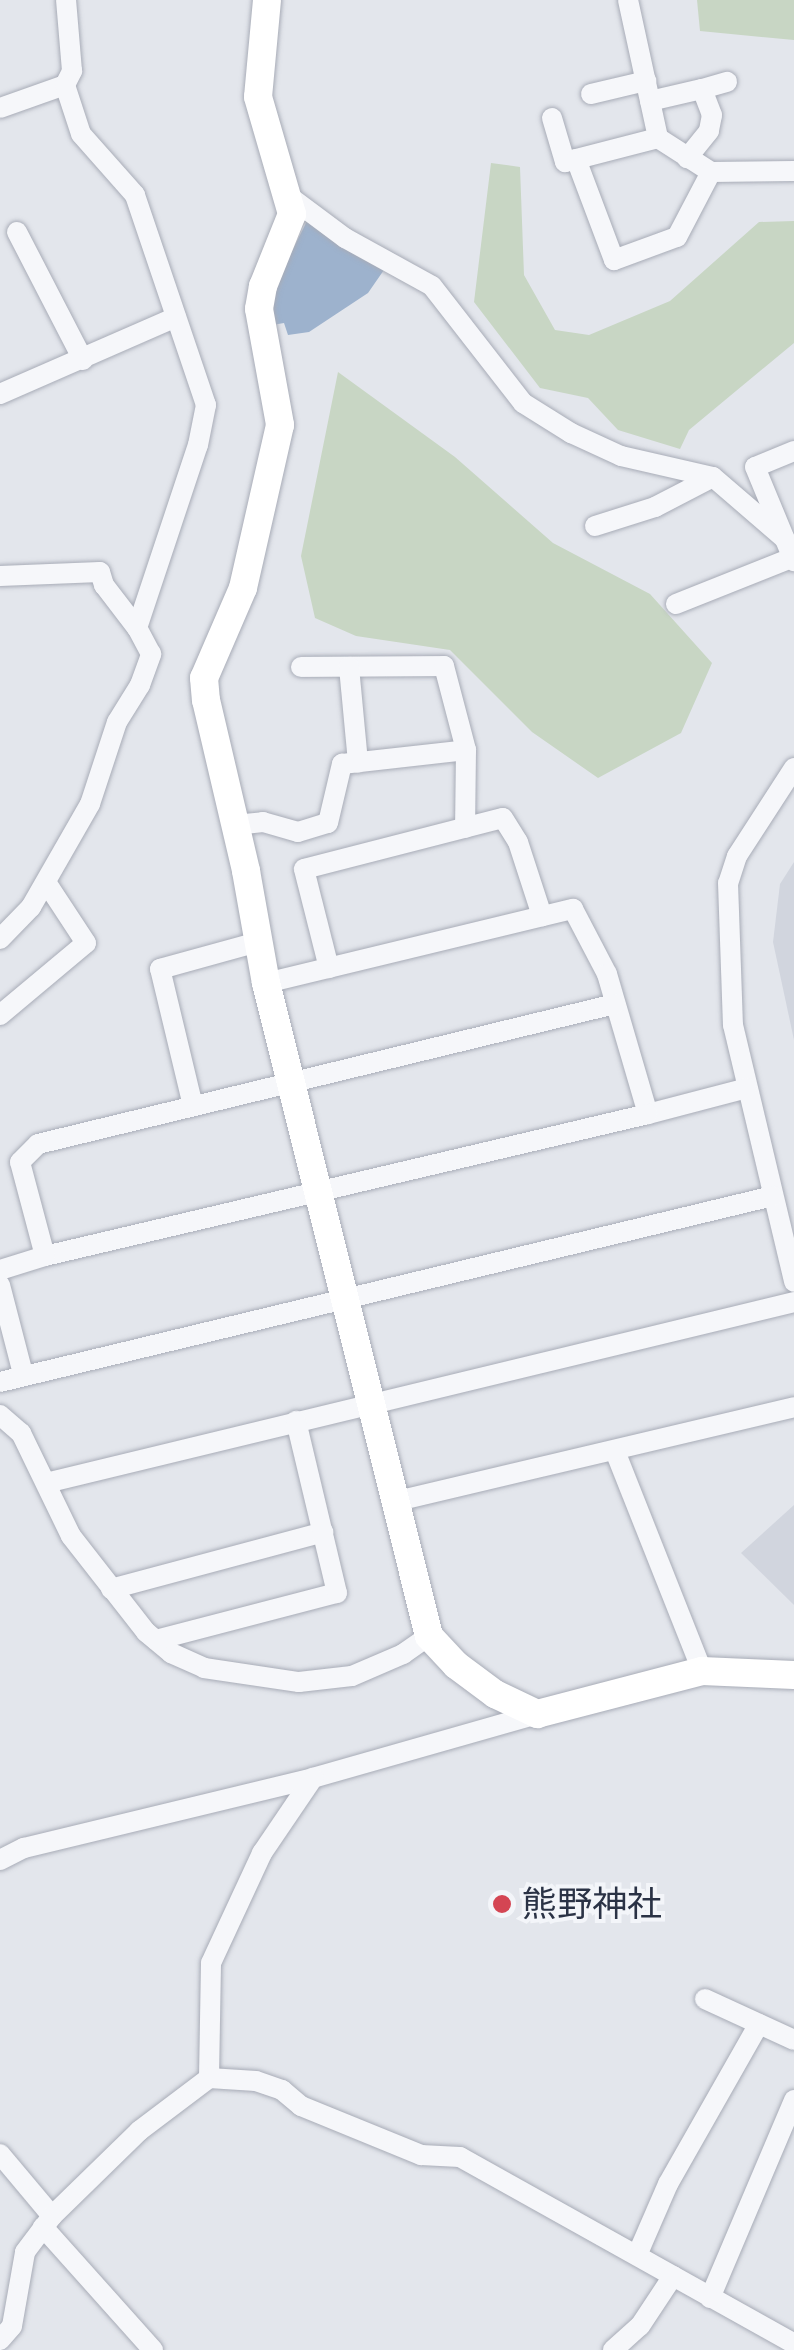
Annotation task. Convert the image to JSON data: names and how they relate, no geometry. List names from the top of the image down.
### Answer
{
  "places": ["熊野神社"]
}
